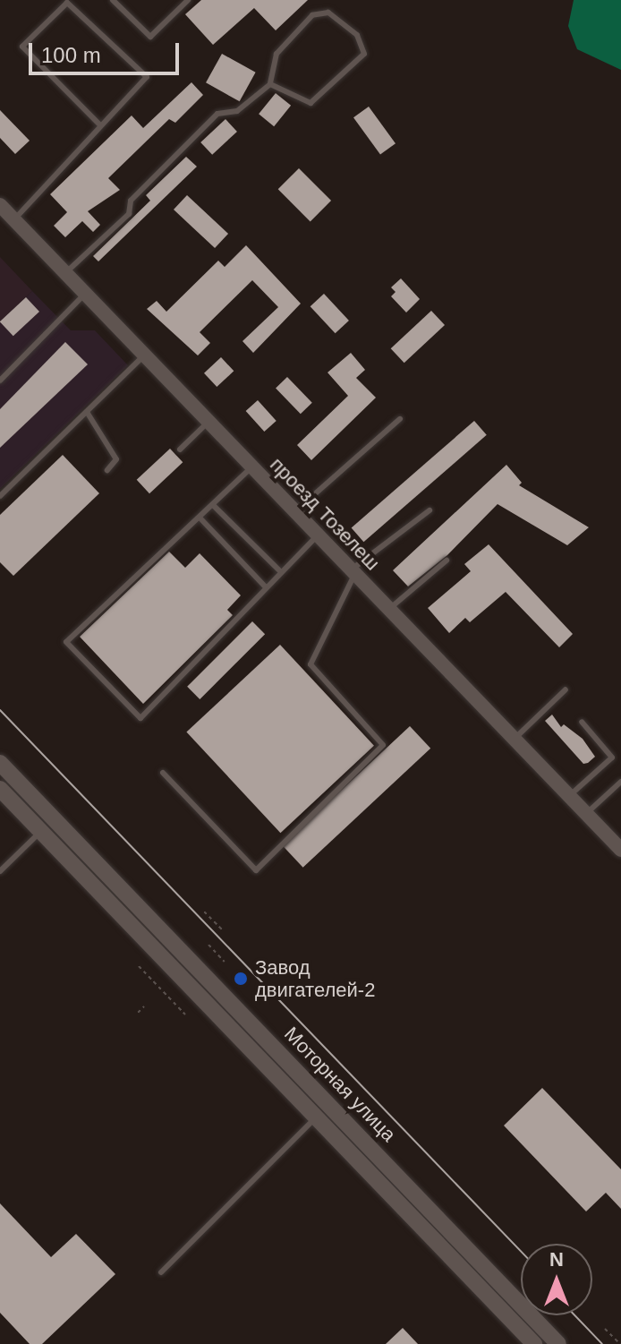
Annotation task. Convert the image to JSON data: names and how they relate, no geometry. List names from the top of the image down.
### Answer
{
  "streets": {
    "main road": ["Моторная улица"],
    "street": ["проезд Тозелеш"]
  },
  "places": ["Завод двигателей-2"],
  "scale_bar": "100 m",
  "north": "top"
}
